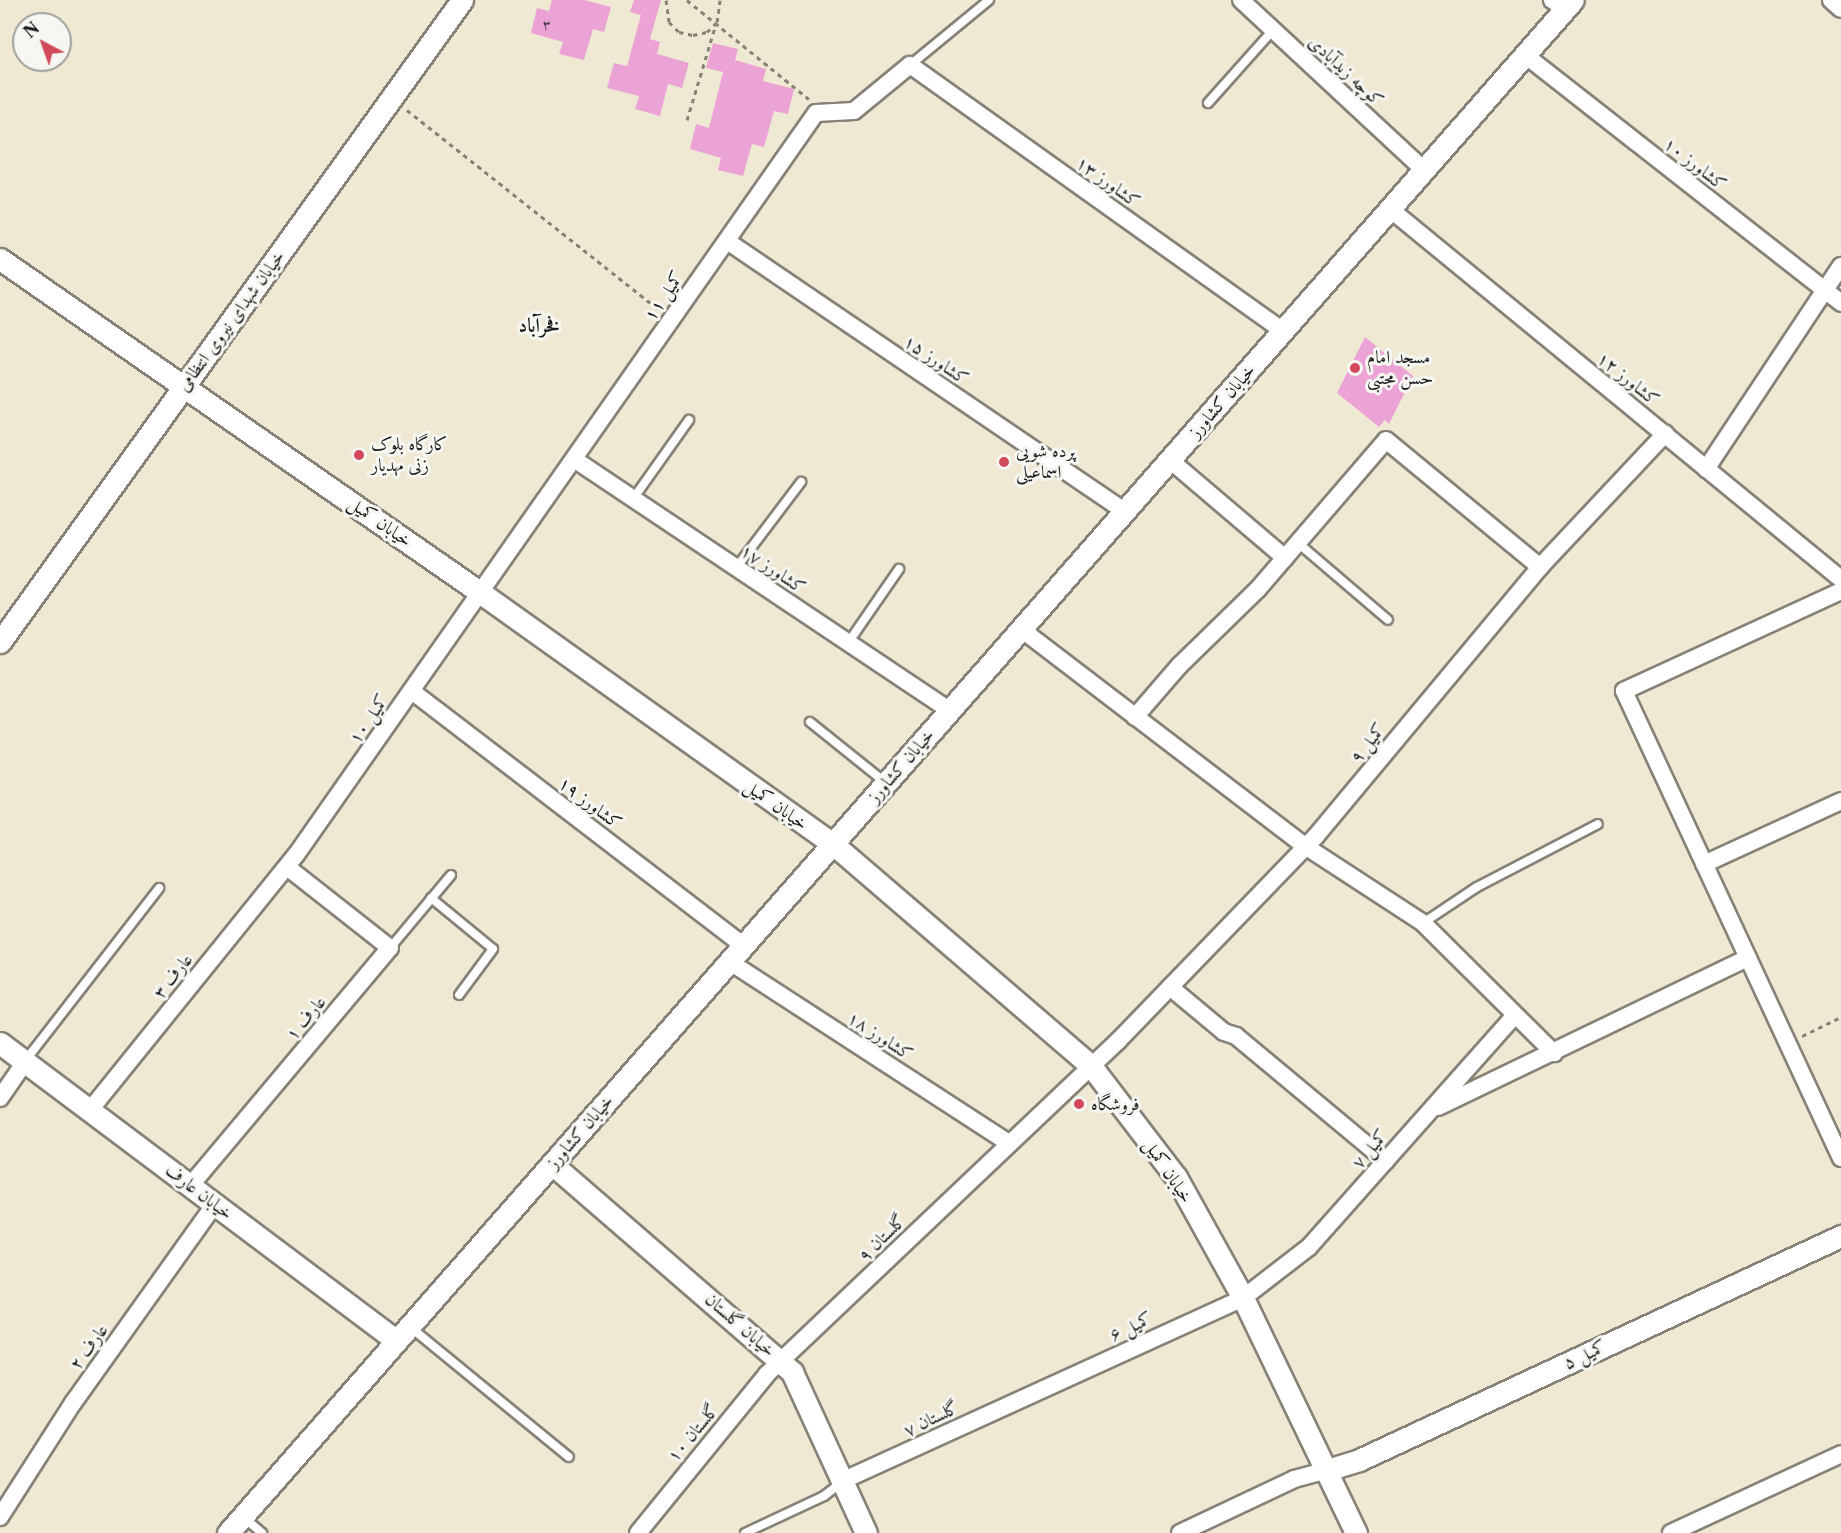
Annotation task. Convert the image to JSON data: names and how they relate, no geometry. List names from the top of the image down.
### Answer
{
  "streets": {
    "street": [
      "کوچه زیدآبادی",
      "کشاورز ۱۰",
      "کشاورز ۱۳",
      "کمیل ۱۱",
      "خیابان شهدای نیروی انتظامی",
      "کشاورز ۱۵",
      "کشاورز ۱۲",
      "خیابان کشاورز",
      "خیابان کمیل",
      "کشاورز ۱۷",
      "کمیل ۱۰",
      "کمیل ۹",
      "کشاورز ۱۹",
      "عارف ۳",
      "عارف ۱",
      "کشاورز ۱۸",
      "کمیل ۷",
      "خیابان عارف",
      "گلستان ۹",
      "خیابان گلستان",
      "کمیل ۶",
      "عارف ۲",
      "کمیل ۵",
      "گلستان ۷",
      "گلستان ۱۰"
    ]
  },
  "crossings": [
    ["کوچه زیدآبادی", "خیابان کشاورز"],
    ["کشاورز ۱۰", "خیابان کشاورز"],
    ["کشاورز ۱۳", "خیابان کشاورز"],
    ["کمیل ۱۱", "کشاورز ۱۵"],
    ["کمیل ۱۱", "خیابان کمیل"],
    ["کمیل ۱۱", "کشاورز ۱۷"],
    ["کمیل ۱۱", "کمیل ۱۰"],
    ["خیابان شهدای نیروی انتظامی", "خیابان کمیل"],
    ["کشاورز ۱۵", "خیابان کشاورز"],
    ["کشاورز ۱۲", "خیابان کشاورز"],
    ["کشاورز ۱۲", "کمیل ۹"],
    ["خیابان کشاورز", "خیابان کمیل"],
    ["خیابان کشاورز", "کشاورز ۱۷"],
    ["خیابان کشاورز", "کشاورز ۱۹"],
    ["خیابان کشاورز", "کشاورز ۱۸"],
    ["خیابان کشاورز", "خیابان عارف"],
    ["خیابان کشاورز", "خیابان گلستان"],
    ["خیابان کمیل", "کمیل ۱۰"],
    ["خیابان کمیل", "کمیل ۹"],
    ["خیابان کمیل", "کمیل ۷"],
    ["خیابان کمیل", "گلستان ۹"],
    ["خیابان کمیل", "کمیل ۶"],
    ["خیابان کمیل", "کمیل ۵"],
    ["کمیل ۱۰", "کشاورز ۱۹"],
    ["کمیل ۱۰", "عارف ۳"],
    ["کمیل ۹", "گلستان ۹"],
    ["کشاورز ۱۹", "کشاورز ۱۸"],
    ["عارف ۳", "خیابان عارف"],
    ["عارف ۱", "خیابان عارف"],
    ["کشاورز ۱۸", "گلستان ۹"],
    ["کمیل ۷", "کمیل ۶"],
    ["خیابان عارف", "عارف ۲"],
    ["گلستان ۹", "خیابان گلستان"],
    ["گلستان ۹", "گلستان ۱۰"],
    ["خیابان گلستان", "گلستان ۷"],
    ["خیابان گلستان", "گلستان ۱۰"],
    ["کمیل ۶", "گلستان ۷"]
  ],
  "districts": ["فخرآباد"],
  "places": [
    "مسجد امام حسن مجتبی",
    "کارگاه بلوک زنی مهدیار",
    "پرده شویی اسماعیلی",
    "فروشگاه"
  ],
  "house_numbers": ["۳"],
  "north": "top left"
}
